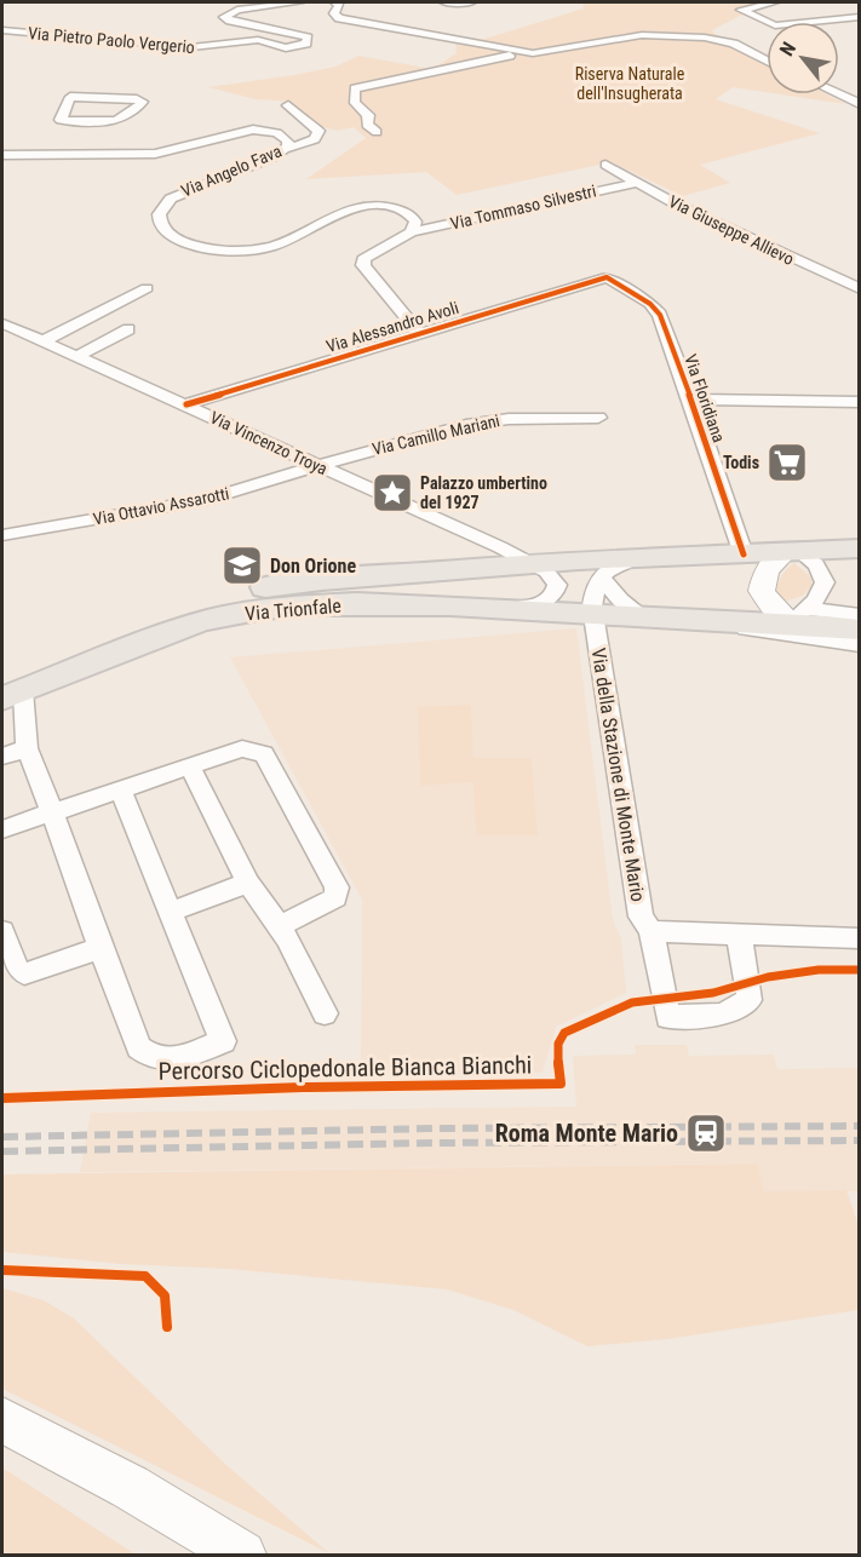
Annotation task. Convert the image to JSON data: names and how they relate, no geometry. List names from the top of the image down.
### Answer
{
  "streets": {
    "main road": ["Via Trionfale"],
    "street": [
      "Via Pietro Paolo Vergerio",
      "Via Angelo Fava",
      "Via Tommaso Silvestri",
      "Via Giuseppe Allievo",
      "Via Alessandro Avoli",
      "Via Floridiana",
      "Via Camillo Mariani",
      "Via Vincenzo Troya",
      "Via Ottavio Assarotti",
      "Via della Stazione di Monte Mario"
    ],
    "cycle path": ["Percorso Ciclopedonale Bianca Bianchi"]
  },
  "crossings": [
    ["Via Angelo Fava", "Via Tommaso Silvestri"],
    ["Via Tommaso Silvestri", "Via Giuseppe Allievo"],
    ["Via Alessandro Avoli", "Via Floridiana"],
    ["Via Alessandro Avoli", "Via Vincenzo Troya"],
    ["Via Floridiana", "Via Trionfale"],
    ["Via Camillo Mariani", "Via Vincenzo Troya"],
    ["Via Camillo Mariani", "Via Ottavio Assarotti"],
    ["Via Vincenzo Troya", "Via Ottavio Assarotti"],
    ["Via Vincenzo Troya", "Via Trionfale"]
  ],
  "parks": ["Riserva Naturale dell'Insugherata"],
  "places": {
    "supermarket": ["Todis"],
    "place": ["Palazzo umbertino del 1927"],
    "school or university": ["Don Orione"],
    "station": ["Roma Monte Mario"]
  },
  "north": "top left"
}
